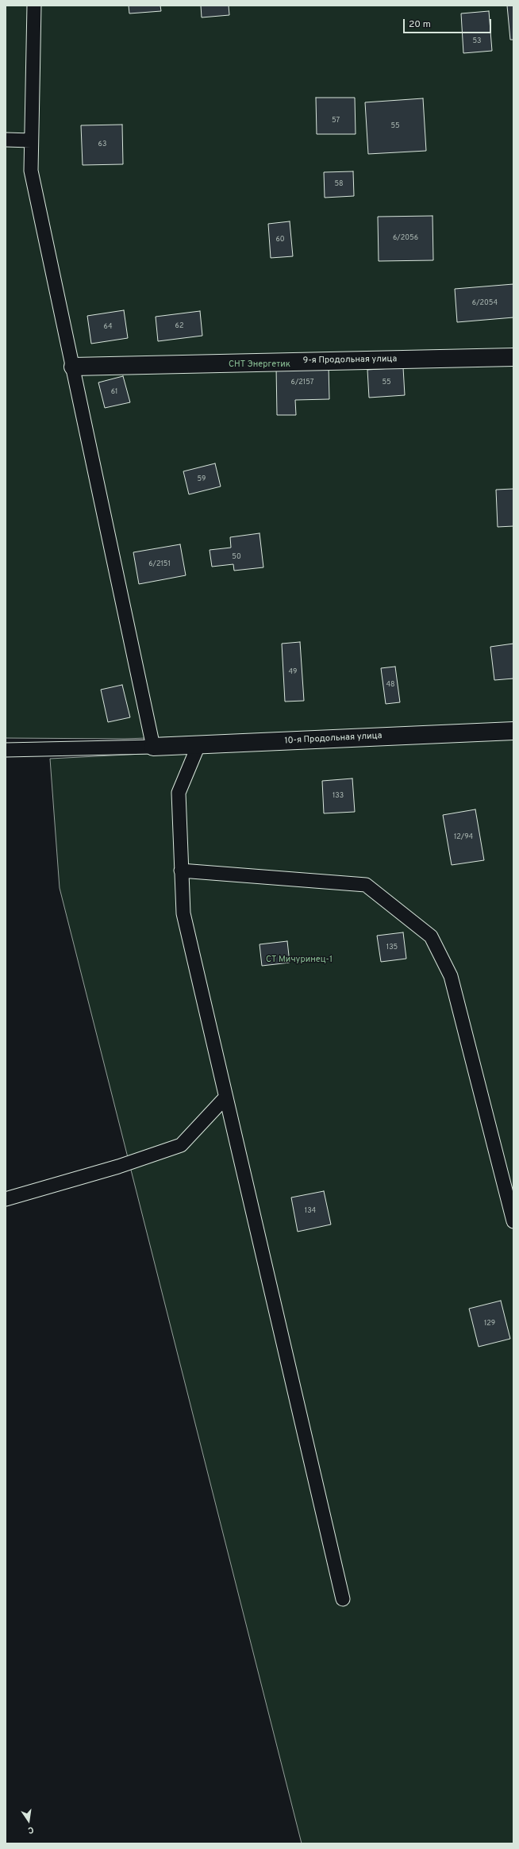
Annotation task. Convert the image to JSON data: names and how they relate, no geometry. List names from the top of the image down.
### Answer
{
  "streets": {
    "street": ["9-я Продольная улица", "10-я Продольная улица"]
  },
  "parks": ["СНТ Энергетик", "СТ Мичуринец-1"],
  "house_numbers": [
    "53",
    "57",
    "55",
    "63",
    "58",
    "6/2056",
    "60",
    "6/2054",
    "62",
    "64",
    "6/2157",
    "55",
    "61",
    "59",
    "50",
    "6/2151",
    "49",
    "48",
    "133",
    "12/94",
    "135",
    "134",
    "129"
  ],
  "scale_bar": "20 m",
  "north": "bottom"
}
